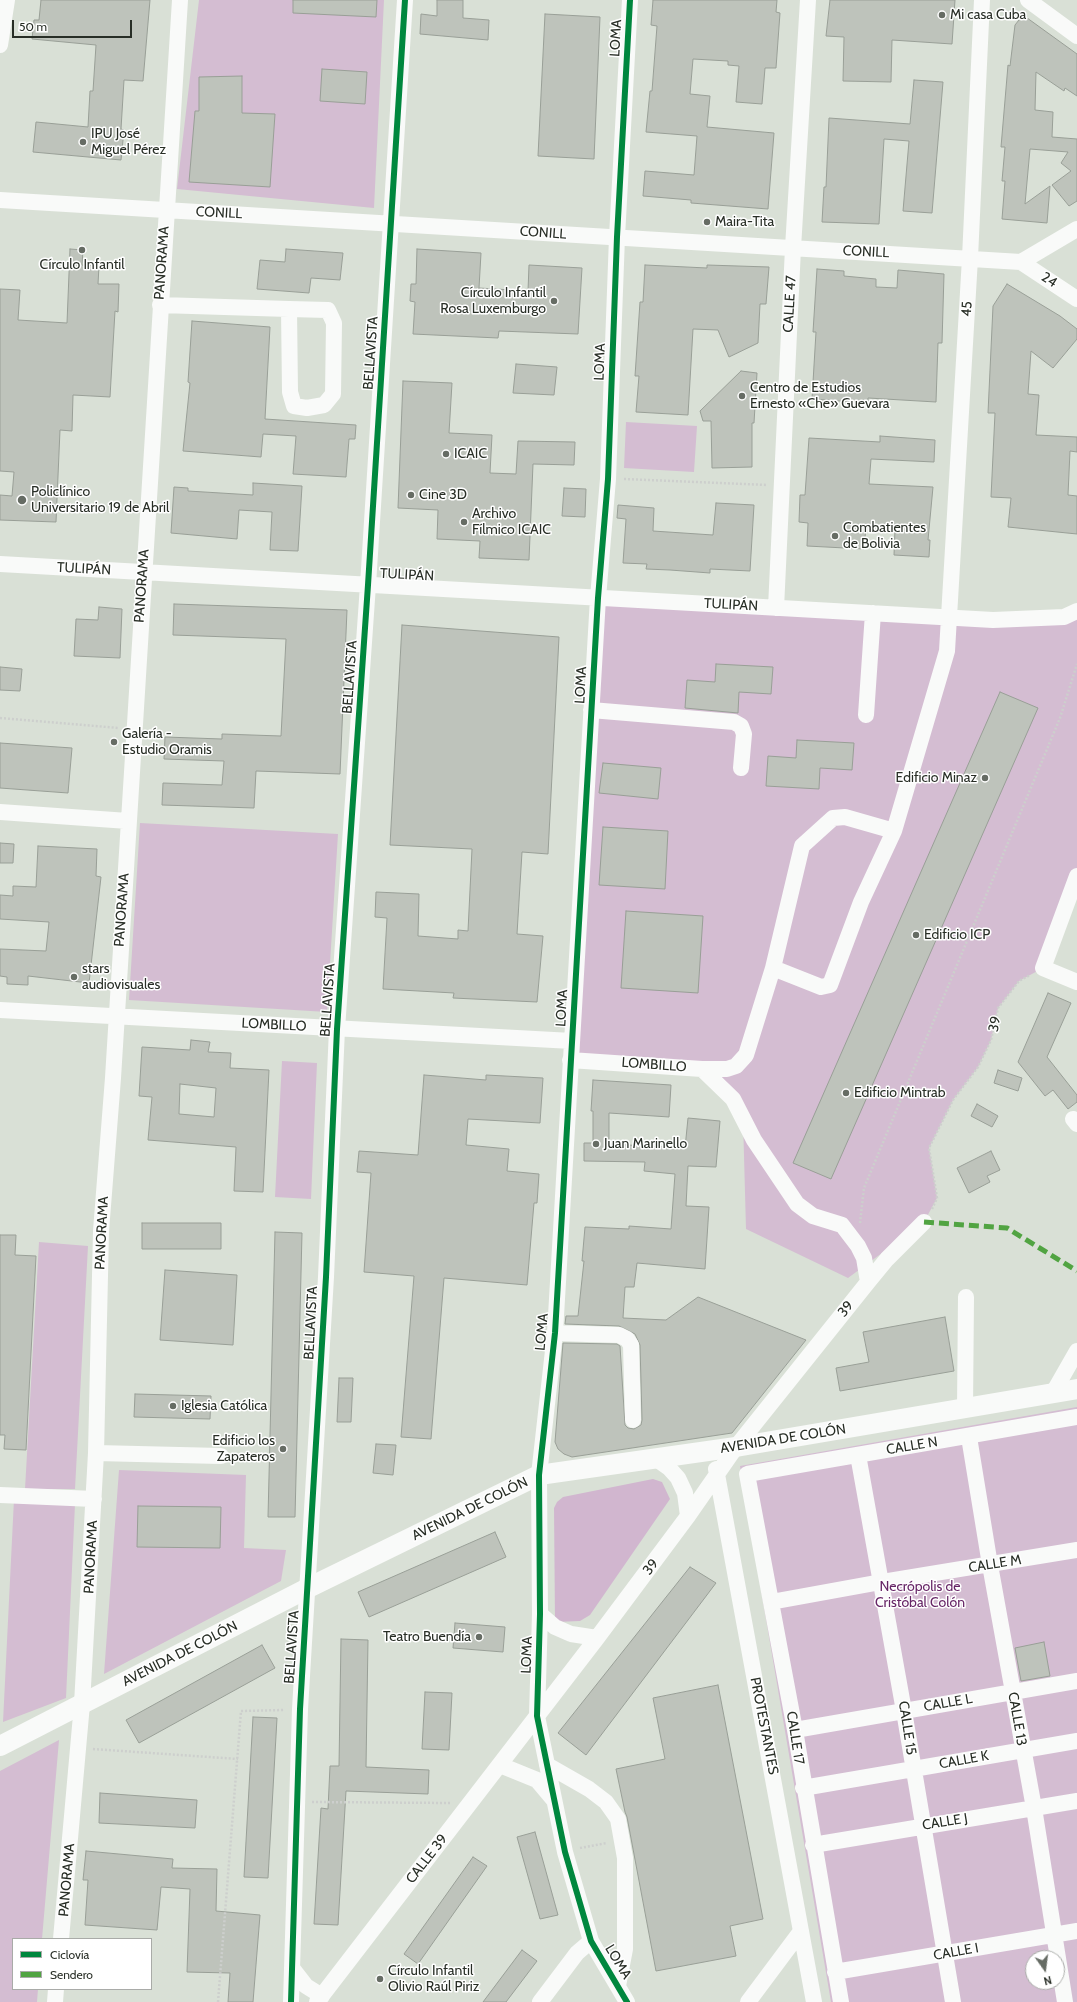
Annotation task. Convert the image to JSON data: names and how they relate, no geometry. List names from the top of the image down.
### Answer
{
  "streets": {
    "main road": ["AVENIDA DE COLÓN"],
    "street": [
      "LOMA",
      "CONILL",
      "PANORAMA",
      "24",
      "CALLE 47",
      "45",
      "BELLAVISTA",
      "TULIPÁN",
      "39",
      "LOMBILLO",
      "CALLE N",
      "CALLE M",
      "CALLE L",
      "CALLE 13",
      "PROTESTANTES",
      "CALLE 15",
      "CALLE 17",
      "CALLE K",
      "CALLE J",
      "CALLE 39",
      "CALLE I"
    ]
  },
  "crossings": [
    ["LOMA", "CONILL"],
    ["LOMA", "TULIPÁN"],
    ["LOMA", "39"],
    ["LOMA", "LOMBILLO"],
    ["LOMA", "AVENIDA DE COLÓN"],
    ["LOMA", "CALLE 39"],
    ["CONILL", "PANORAMA"],
    ["CONILL", "24"],
    ["CONILL", "CALLE 47"],
    ["CONILL", "45"],
    ["CONILL", "BELLAVISTA"],
    ["PANORAMA", "TULIPÁN"],
    ["PANORAMA", "LOMBILLO"],
    ["PANORAMA", "AVENIDA DE COLÓN"],
    ["CALLE 47", "TULIPÁN"],
    ["45", "TULIPÁN"],
    ["45", "LOMBILLO"],
    ["BELLAVISTA", "TULIPÁN"],
    ["BELLAVISTA", "LOMBILLO"],
    ["BELLAVISTA", "AVENIDA DE COLÓN"],
    ["39", "AVENIDA DE COLÓN"],
    ["39", "PROTESTANTES"],
    ["39", "CALLE 39"],
    ["AVENIDA DE COLÓN", "PROTESTANTES"],
    ["CALLE N", "CALLE 13"],
    ["CALLE N", "CALLE 15"],
    ["CALLE N", "CALLE 17"],
    ["CALLE M", "CALLE 13"],
    ["CALLE M", "CALLE 15"],
    ["CALLE M", "CALLE 17"],
    ["CALLE L", "CALLE 13"],
    ["CALLE L", "CALLE 15"],
    ["CALLE L", "CALLE 17"],
    ["CALLE 13", "CALLE K"],
    ["CALLE 13", "CALLE J"],
    ["CALLE 13", "CALLE I"],
    ["CALLE 15", "CALLE K"],
    ["CALLE 15", "CALLE J"],
    ["CALLE 15", "CALLE I"],
    ["CALLE 17", "CALLE K"],
    ["CALLE 17", "CALLE J"],
    ["CALLE 17", "CALLE I"]
  ],
  "parks": ["Necrópolis de Cristóbal Colón"],
  "places": [
    "Mi casa Cuba",
    "IPU José Miguel Pérez",
    "Maira-Tita",
    "Círculo Infantil",
    "Círculo Infantil Rosa Luxemburgo",
    "Centro de Estudios Ernesto «Che» Guevara",
    "ICAIC",
    "Cine 3D",
    "Policlínico Universitario 19 de Abril",
    "Archivo Fílmico ICAIC",
    "Combatientes de Bolivia",
    "Galería - Estudio Oramis",
    "Edificio Minaz",
    "Edificio ICP",
    "stars audiovisuales",
    "Edificio Mintrab",
    "Juan Marinello",
    "Iglesia Católica",
    "Edificio los Zapateros",
    "Teatro Buendía",
    "Círculo Infantil Olivio Raúl Piriz"
  ],
  "legend": ["Ciclovía", "Sendero"],
  "scale_bar": "50 m",
  "north": "bottom"
}
